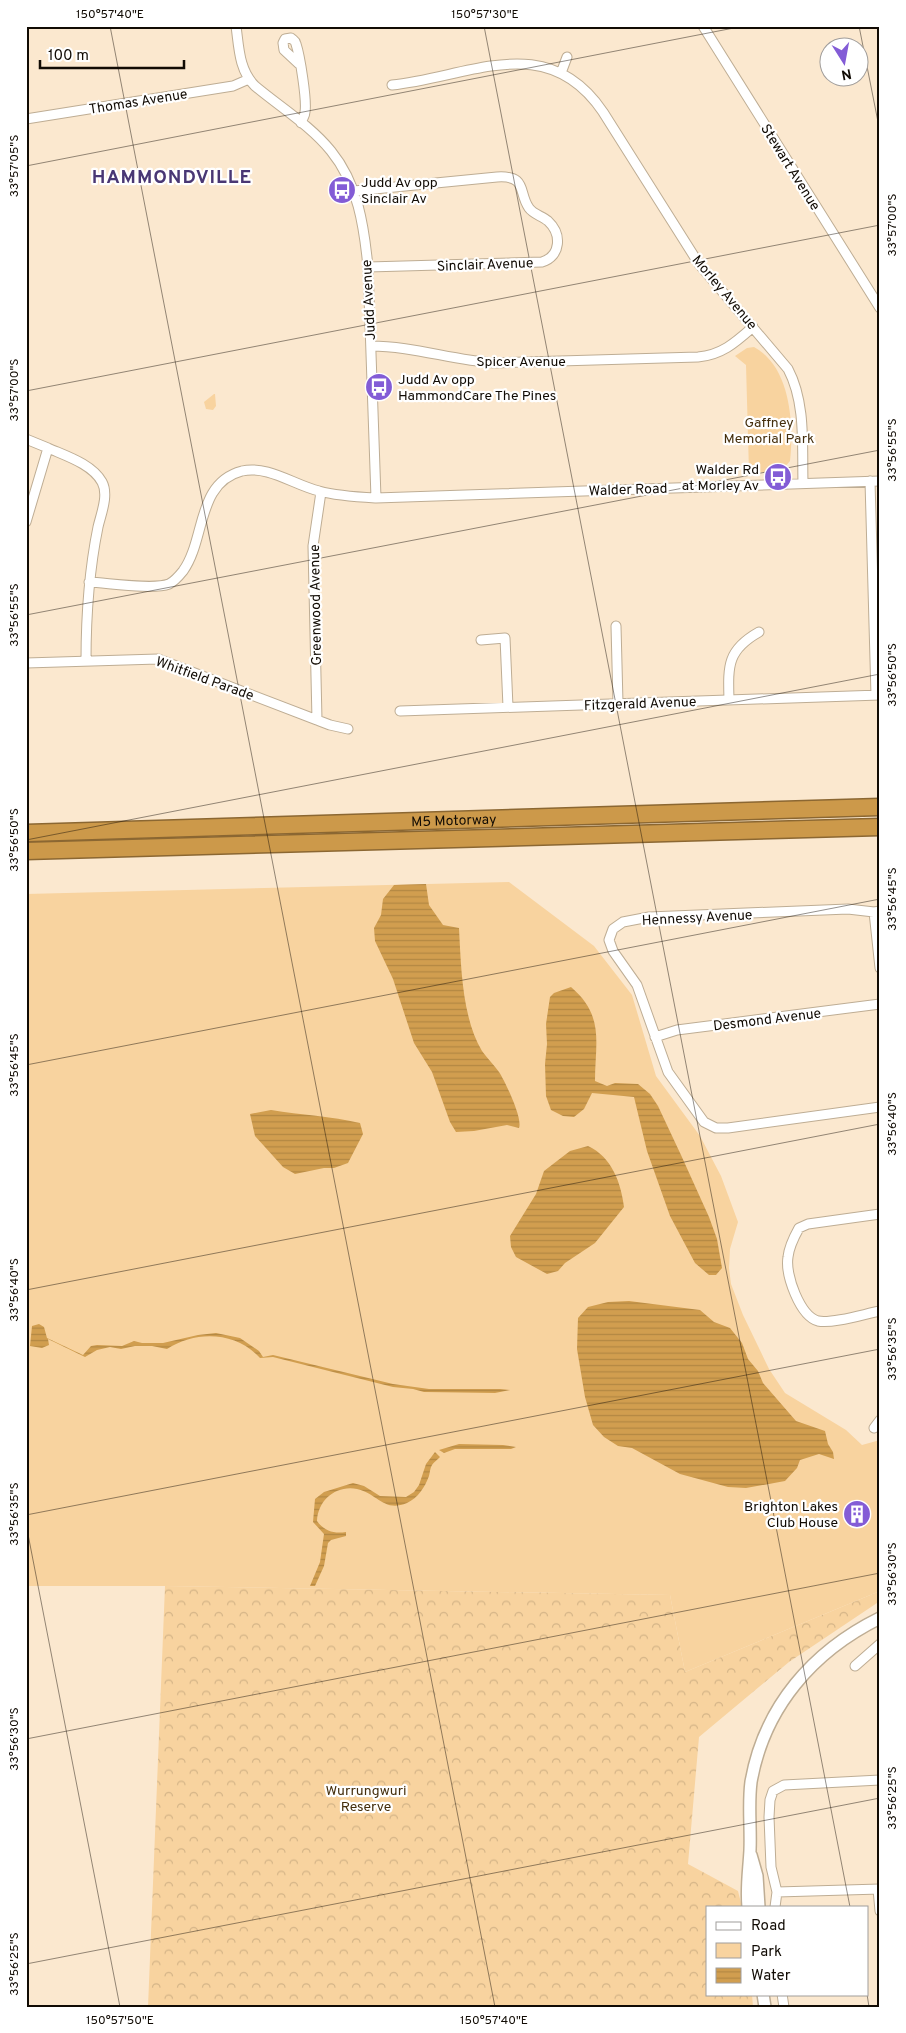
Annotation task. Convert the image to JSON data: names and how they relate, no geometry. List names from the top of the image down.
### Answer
{
  "streets": {
    "highway": ["M5 Motorway"],
    "street": [
      "Thomas Avenue",
      "Stewart Avenue",
      "Sinclair Avenue",
      "Morley Avenue",
      "Judd Avenue",
      "Spicer Avenue",
      "Walder Road",
      "Greenwood Avenue",
      "Whitfield Parade",
      "Fitzgerald Avenue",
      "Hennessy Avenue",
      "Desmond Avenue"
    ]
  },
  "crossings": [
    ["Thomas Avenue", "Judd Avenue"],
    ["Sinclair Avenue", "Judd Avenue"],
    ["Morley Avenue", "Spicer Avenue"],
    ["Morley Avenue", "Walder Road"],
    ["Judd Avenue", "Spicer Avenue"],
    ["Judd Avenue", "Walder Road"],
    ["Walder Road", "Greenwood Avenue"],
    ["Greenwood Avenue", "Whitfield Parade"],
    ["Hennessy Avenue", "Desmond Avenue"]
  ],
  "districts": ["HAMMONDVILLE"],
  "parks": ["Gaffney Memorial Park", "Wurrungwuri Reserve"],
  "places": {
    "bus stop": ["Judd Av opp Sinclair Av", "Judd Av opp HammondCare The Pines", "Walder Rd at Morley Av"],
    "building": ["Brighton Lakes Club House"]
  },
  "legend": ["Road", "Park", "Water"],
  "scale_bar": "100 m",
  "north": "bottom",
  "coordinates": [
    "150°57'40\"E",
    "150°57'30\"E",
    "33°57'05\"S",
    "33°57'00\"S",
    "33°56'55\"S",
    "33°56'50\"S",
    "33°56'45\"S",
    "33°56'40\"S",
    "33°56'35\"S",
    "33°56'30\"S",
    "33°56'25\"S",
    "150°57'50\"E"
  ]
}
